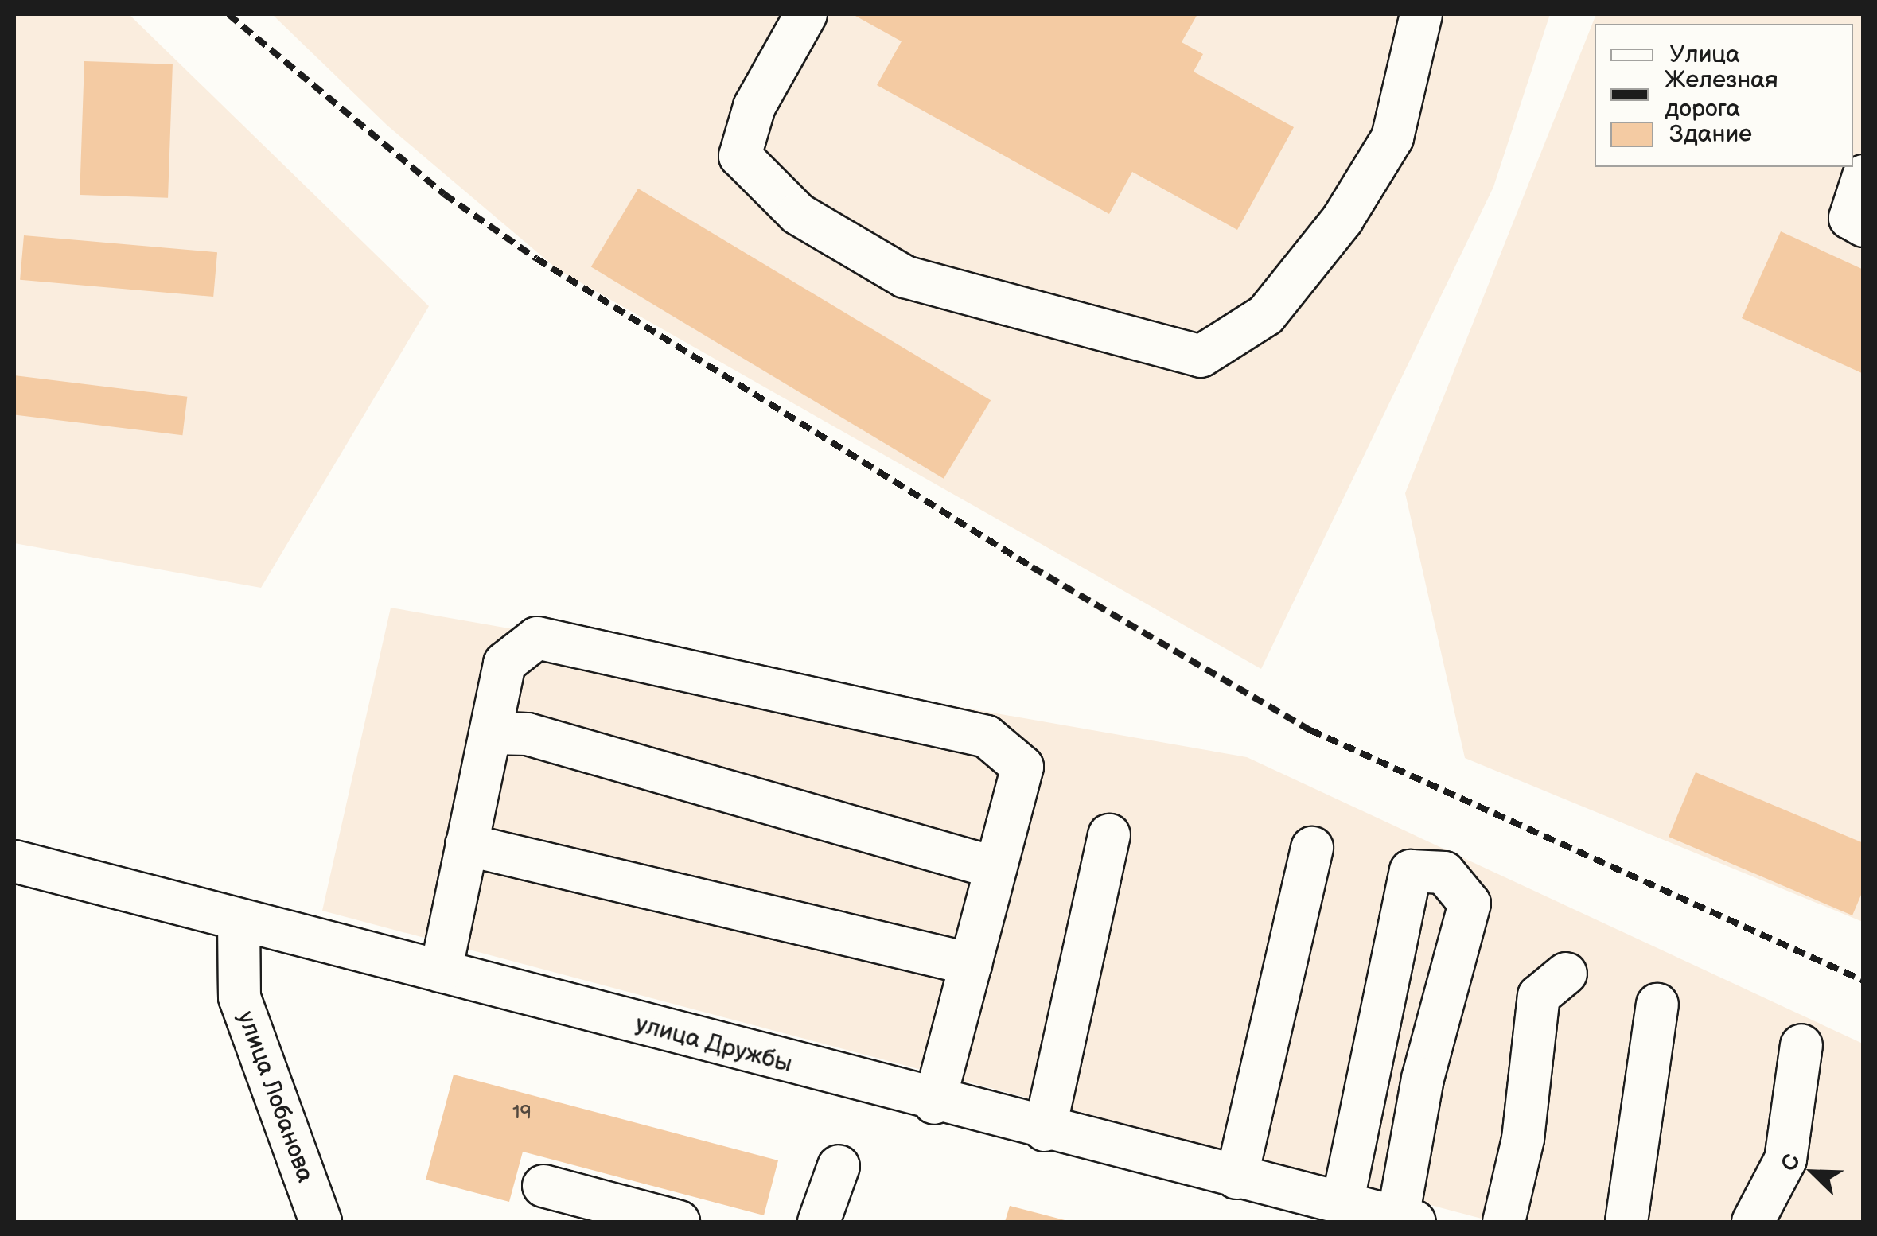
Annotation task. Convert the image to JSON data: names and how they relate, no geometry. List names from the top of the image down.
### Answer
{
  "streets": {
    "street": ["улица Дружбы", "улица Лобанова"]
  },
  "crossings": [
    ["улица Дружбы", "улица Лобанова"]
  ],
  "house_numbers": ["19"],
  "legend": ["Улица", "Железная дорога", "Здание"],
  "north": "top left"
}
